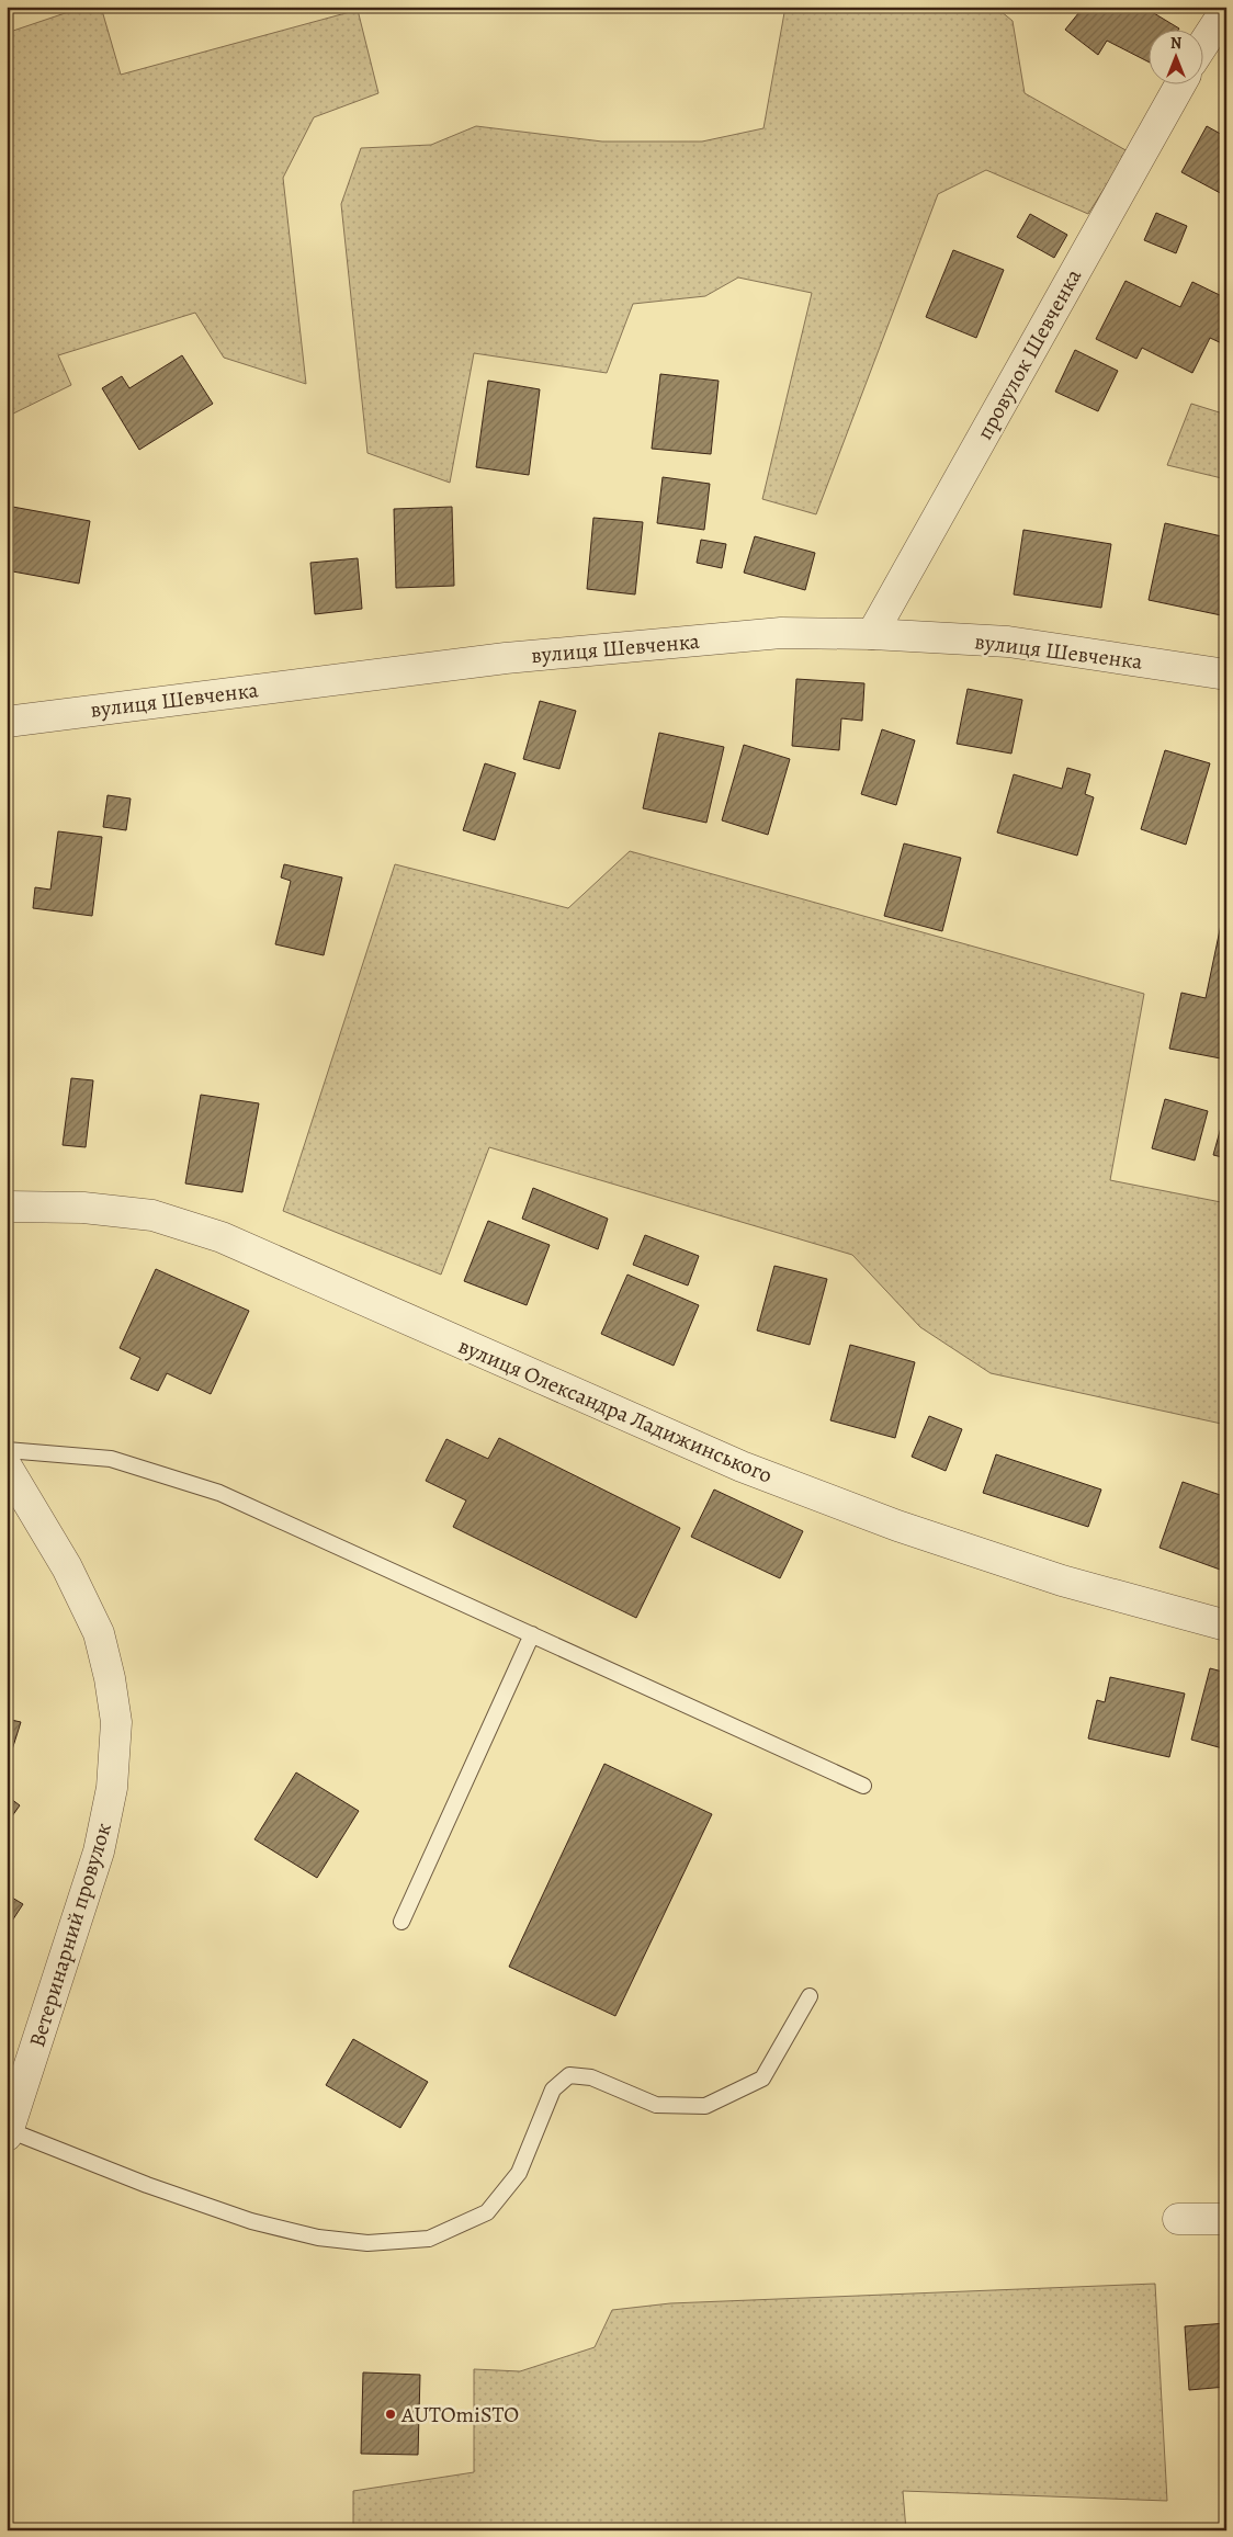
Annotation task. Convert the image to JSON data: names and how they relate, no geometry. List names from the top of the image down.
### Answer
{
  "streets": {
    "street": [
      "провулок Шевченка",
      "вулиця Шевченка",
      "вулиця Олександра Ладижинського",
      "Ветеринарний провулок"
    ]
  },
  "crossings": [
    ["провулок Шевченка", "вулиця Шевченка"]
  ],
  "places": ["AUTOmiSTO"],
  "north": "top"
}
